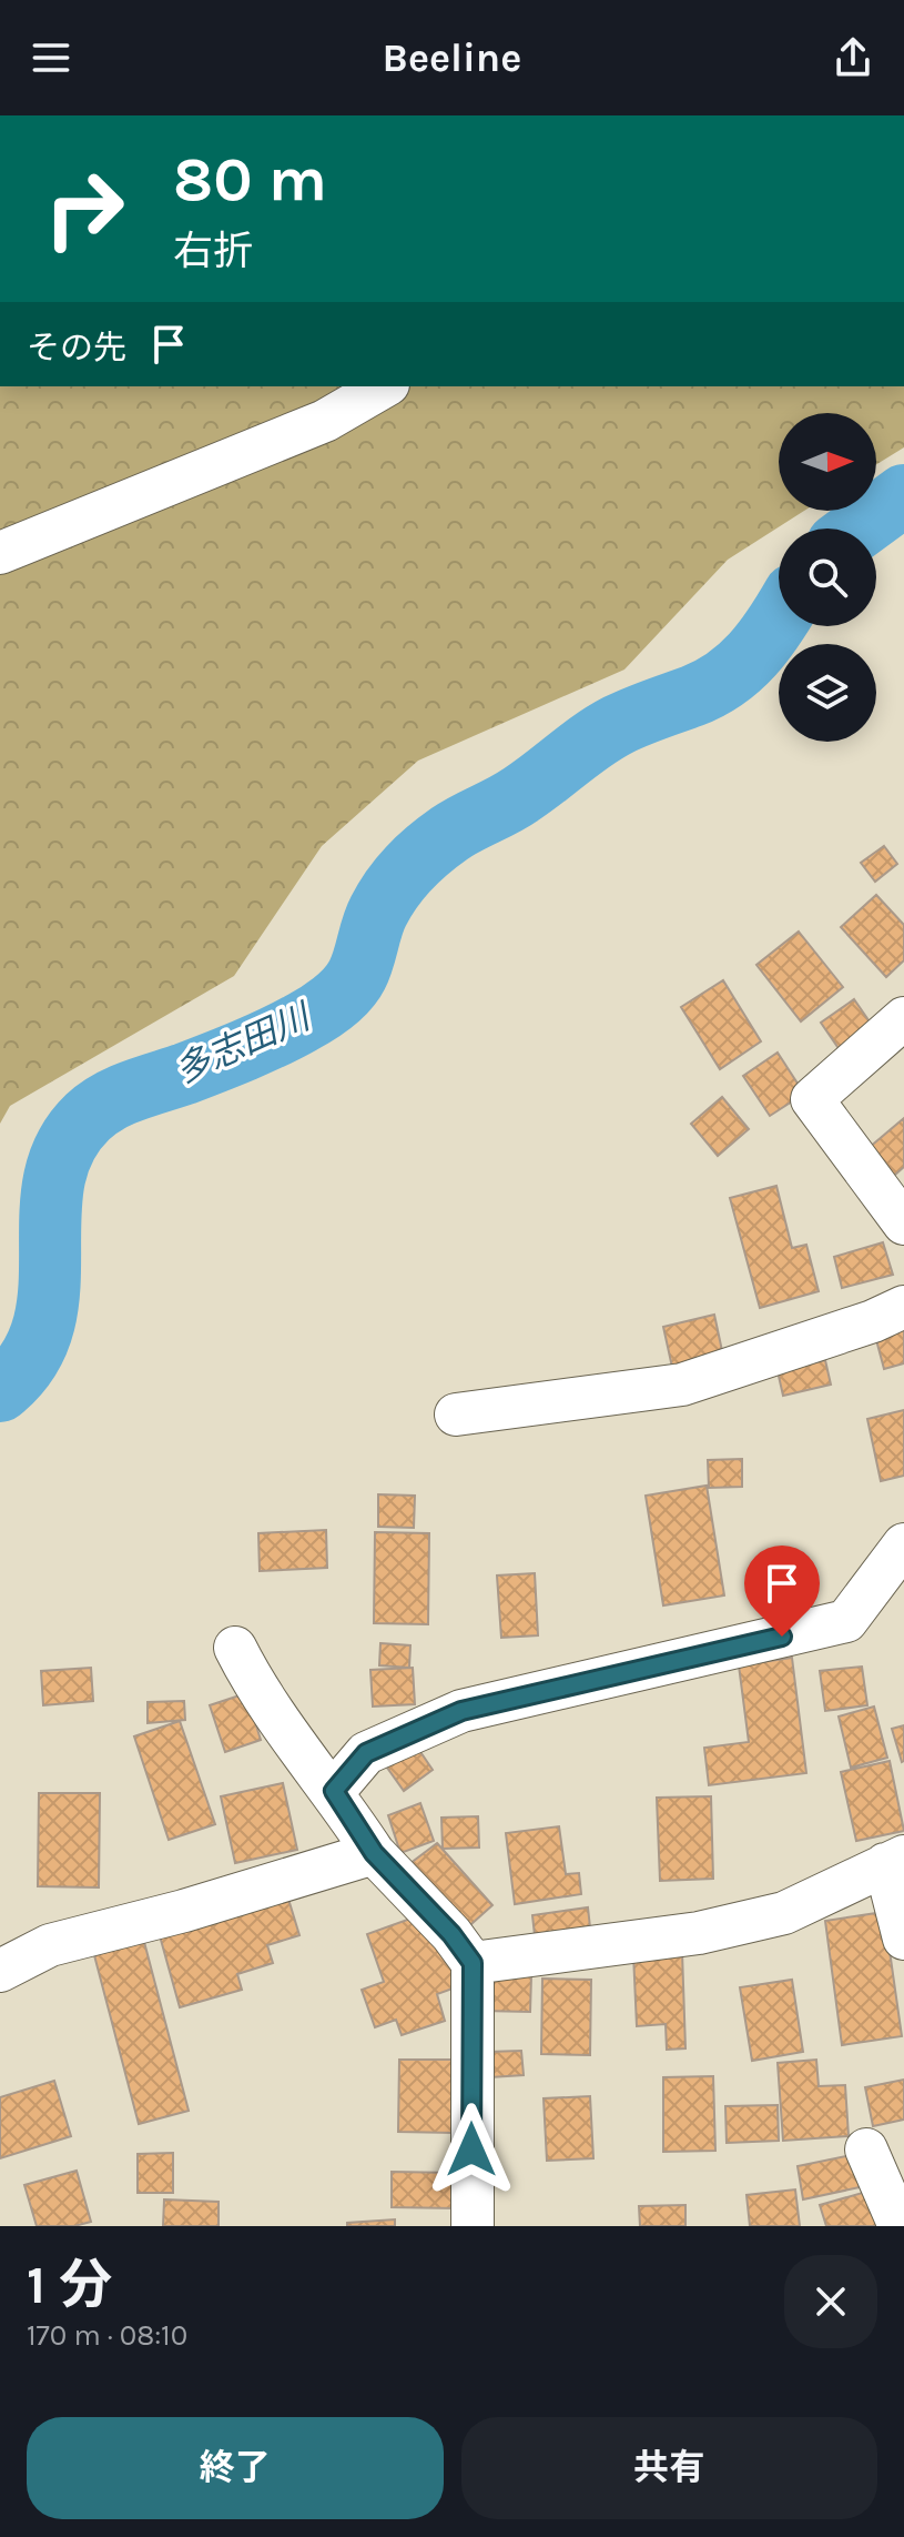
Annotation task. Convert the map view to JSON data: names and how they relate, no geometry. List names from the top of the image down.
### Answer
{
  "water": ["多志田川"],
  "north": "right",
  "page": {
    "header": "Beeline",
    "turn": ["80 m", "右折"],
    "then": "その先",
    "heading": ["1 分", "170 m · 08:10"],
    "buttons": ["終了", "共有"]
  }
}
